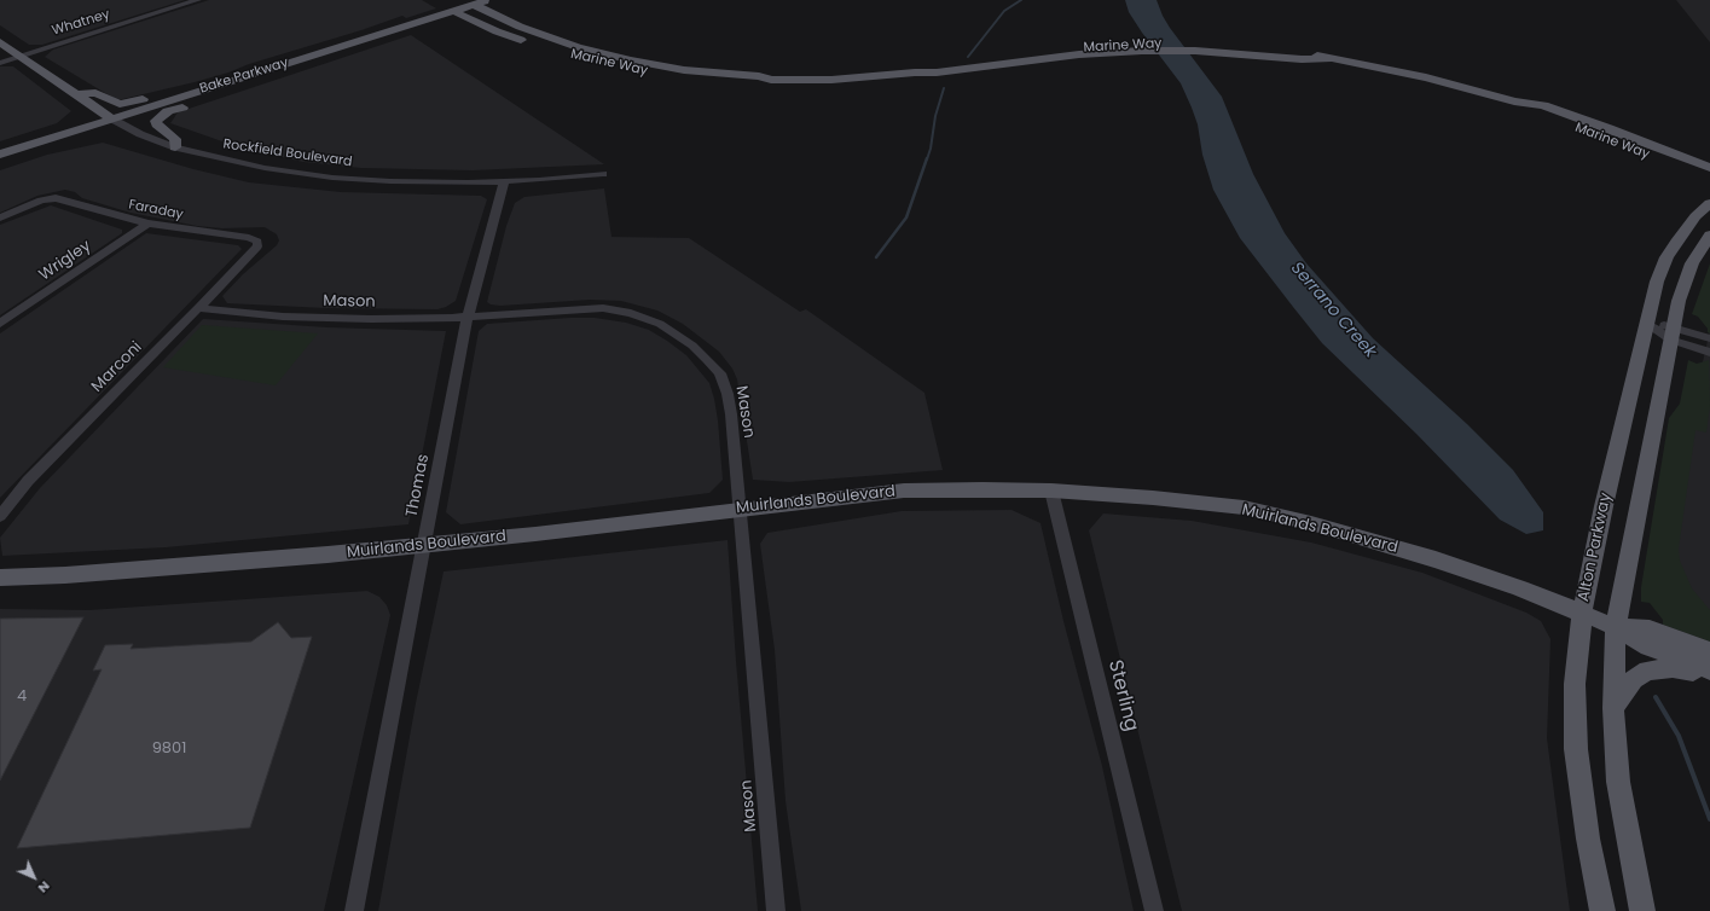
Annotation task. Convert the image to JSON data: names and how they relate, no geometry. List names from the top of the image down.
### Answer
{
  "streets": {
    "main road": [
      "Marine Way",
      "Bake Parkway",
      "Rockfield Boulevard",
      "Muirlands Boulevard",
      "Alton Parkway"
    ],
    "street": [
      "Whatney",
      "Faraday",
      "Wrigley",
      "Mason",
      "Marconi",
      "Thomas",
      "Sterling"
    ]
  },
  "crossings": [
    ["Whatney", "Rockfield Boulevard"],
    ["Marine Way", "Bake Parkway"],
    ["Bake Parkway", "Rockfield Boulevard"],
    ["Rockfield Boulevard", "Thomas"],
    ["Faraday", "Wrigley"],
    ["Faraday", "Marconi"],
    ["Mason", "Marconi"],
    ["Mason", "Thomas"],
    ["Mason", "Muirlands Boulevard"],
    ["Thomas", "Muirlands Boulevard"],
    ["Muirlands Boulevard", "Alton Parkway"],
    ["Muirlands Boulevard", "Sterling"]
  ],
  "water": ["Serrano Creek"],
  "house_numbers": ["4", "9801"],
  "north": "bottom right"
}
